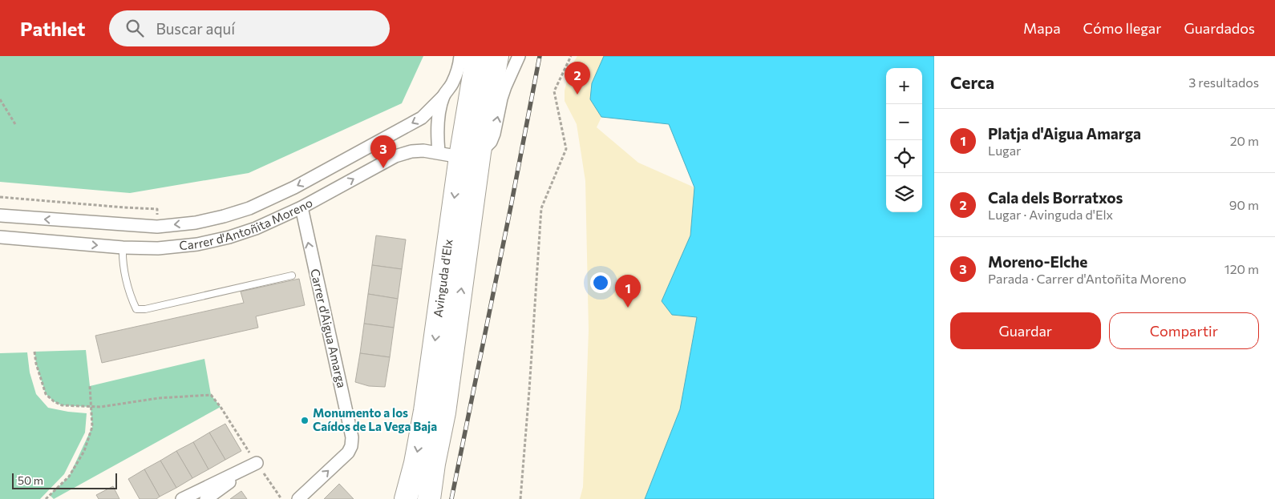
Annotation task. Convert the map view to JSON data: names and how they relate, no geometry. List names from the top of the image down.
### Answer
{
  "streets": {
    "highway": ["Avinguda d'Elx"],
    "street": ["Carrer d'Antoñita Moreno", "Carrer d'Aigua Amarga"]
  },
  "crossings": [
    ["Carrer d'Antoñita Moreno", "Avinguda d'Elx"],
    ["Carrer d'Antoñita Moreno", "Carrer d'Aigua Amarga"]
  ],
  "one_way": ["Carrer d'Aigua Amarga"],
  "places": ["Monumento a los Caídos de La Vega Baja"],
  "scale_bar": "50 m",
  "page": {
    "header": "Pathlet",
    "search": "Buscar aquí",
    "nav": ["Mapa", "Cómo llegar", "Guardados"],
    "heading": ["Cerca", "3 resultados"],
    "pins": ["2", "3", "1"],
    "map_buttons": ["+", "−"],
    "list": [
      {
        "mark": "1",
        "name": "Platja d'Aigua Amarga",
        "note": "Lugar",
        "value": "20 m"
      },
      {
        "mark": "2",
        "name": "Cala dels Borratxos",
        "note": "Lugar · Avinguda d'Elx",
        "value": "90 m"
      },
      {
        "mark": "3",
        "name": "Moreno-Elche",
        "note": "Parada · Carrer d'Antoñita Moreno",
        "value": "120 m"
      }
    ],
    "buttons": ["Guardar", "Compartir"],
    "scale": "50 m"
  }
}
